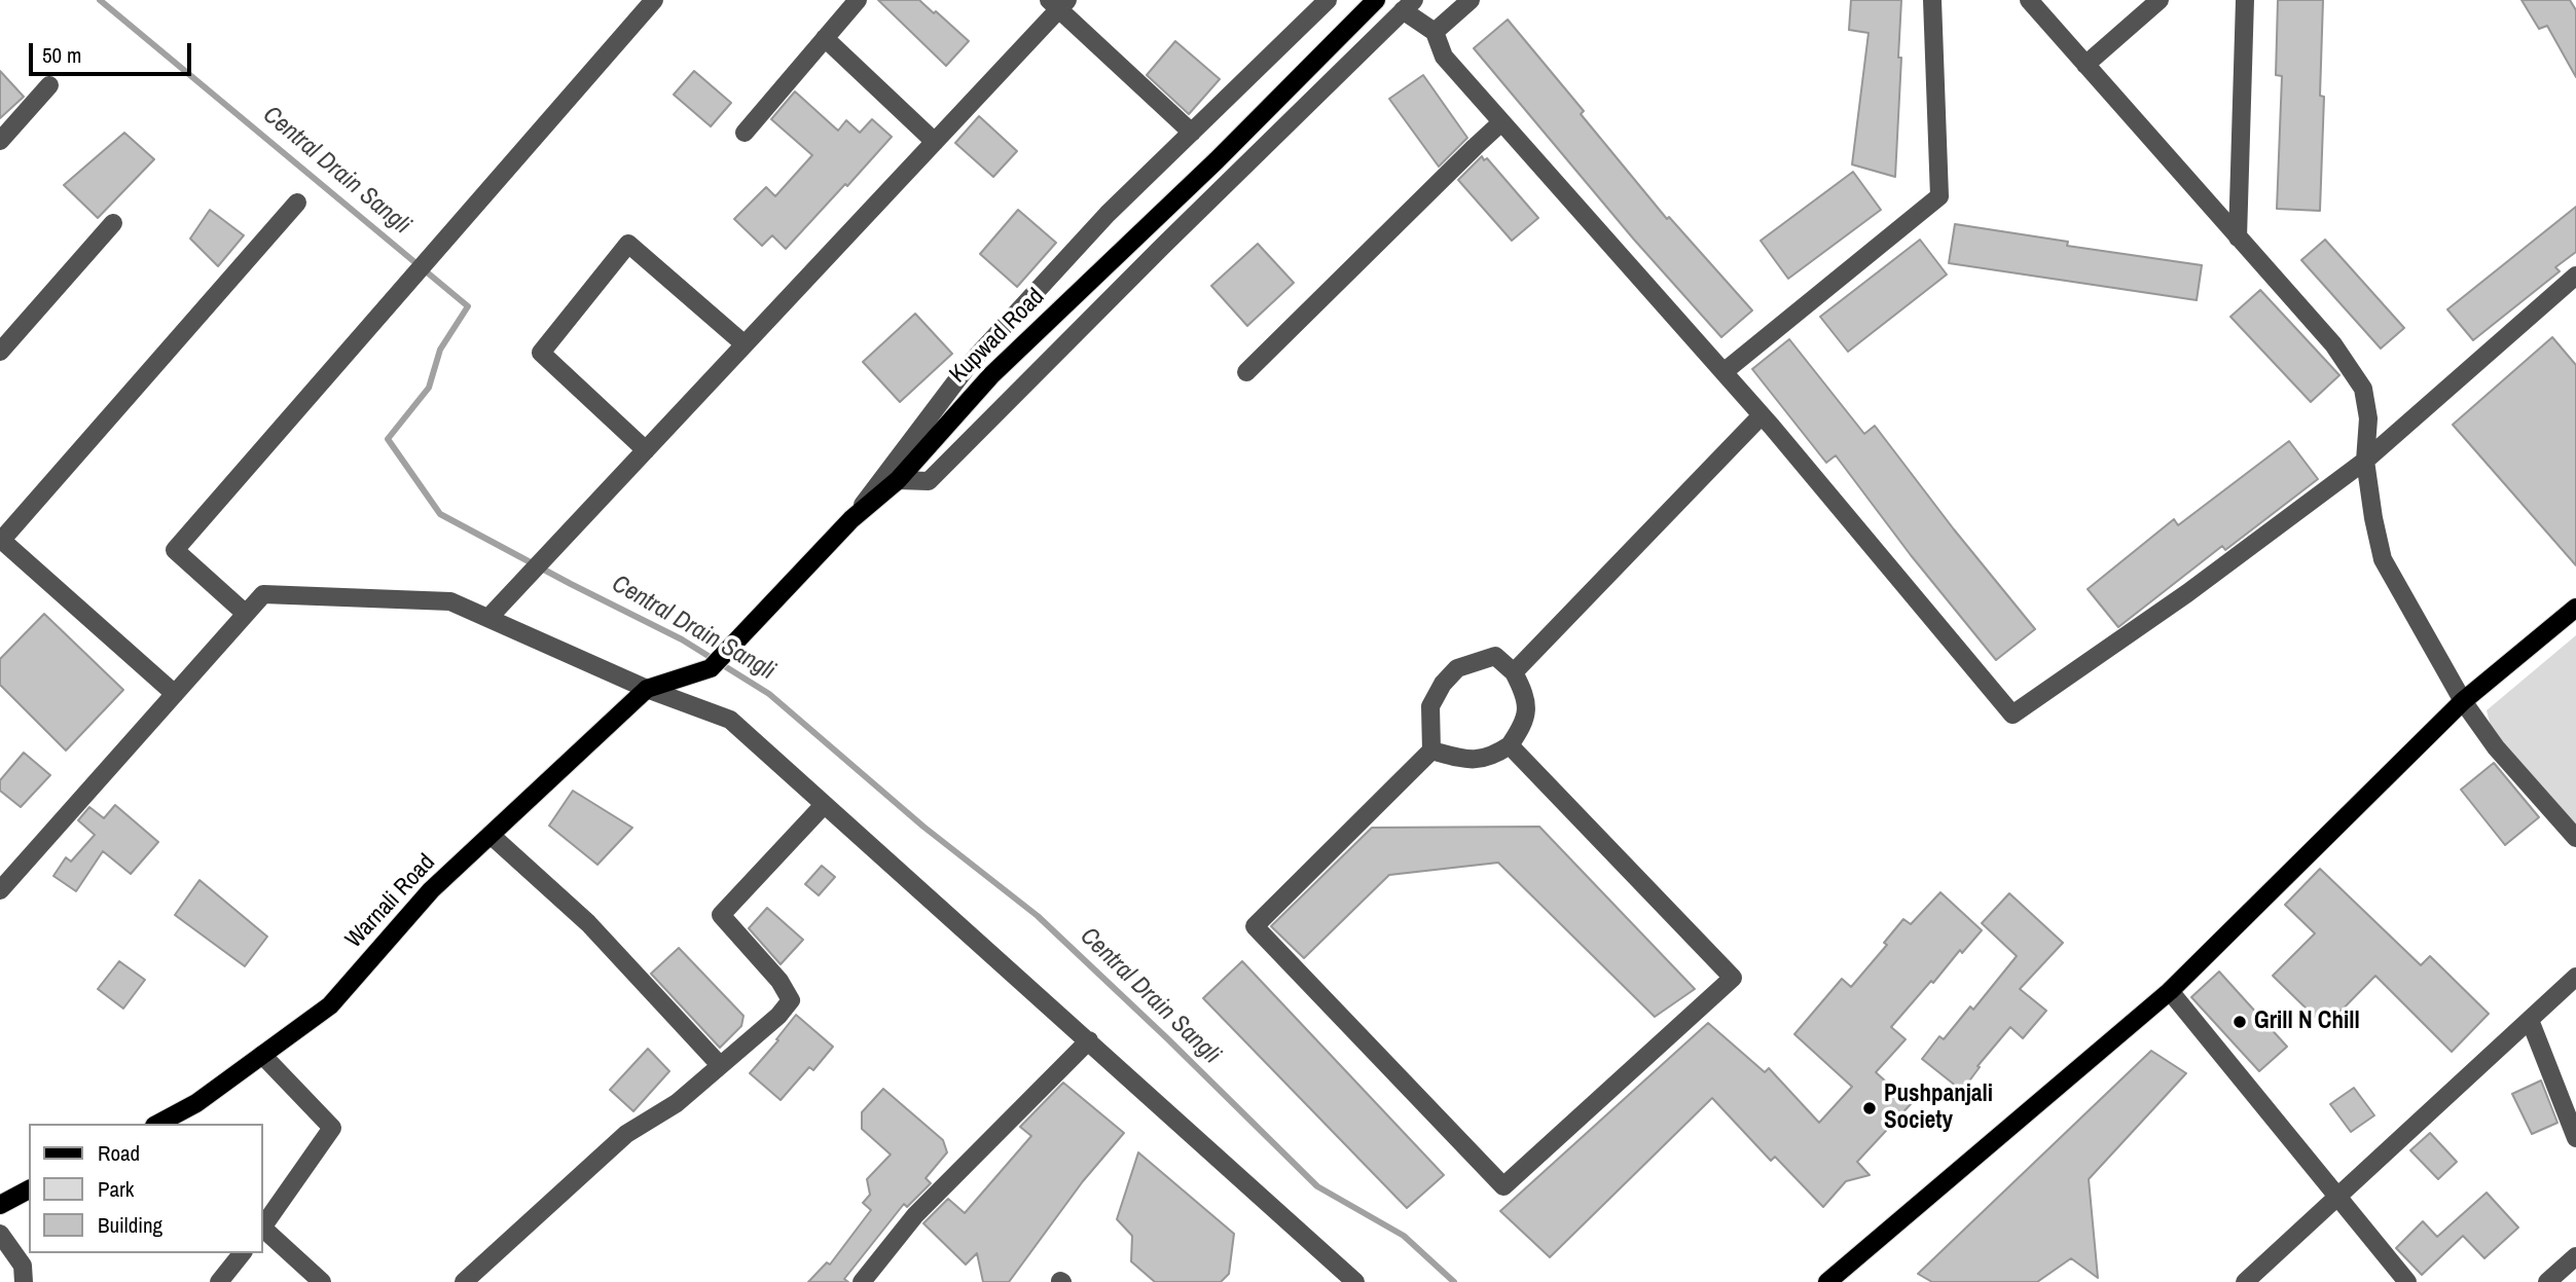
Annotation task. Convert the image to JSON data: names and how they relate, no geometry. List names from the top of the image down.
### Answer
{
  "streets": {
    "main road": ["Kupwad Road", "Warnali Road"]
  },
  "crossings": [
    ["Kupwad Road", "Warnali Road"]
  ],
  "water": ["Central Drain Sangli"],
  "places": ["Grill N Chill", "Pushpanjali Society"],
  "legend": ["Road", "Park", "Building"],
  "scale_bar": "50 m"
}
